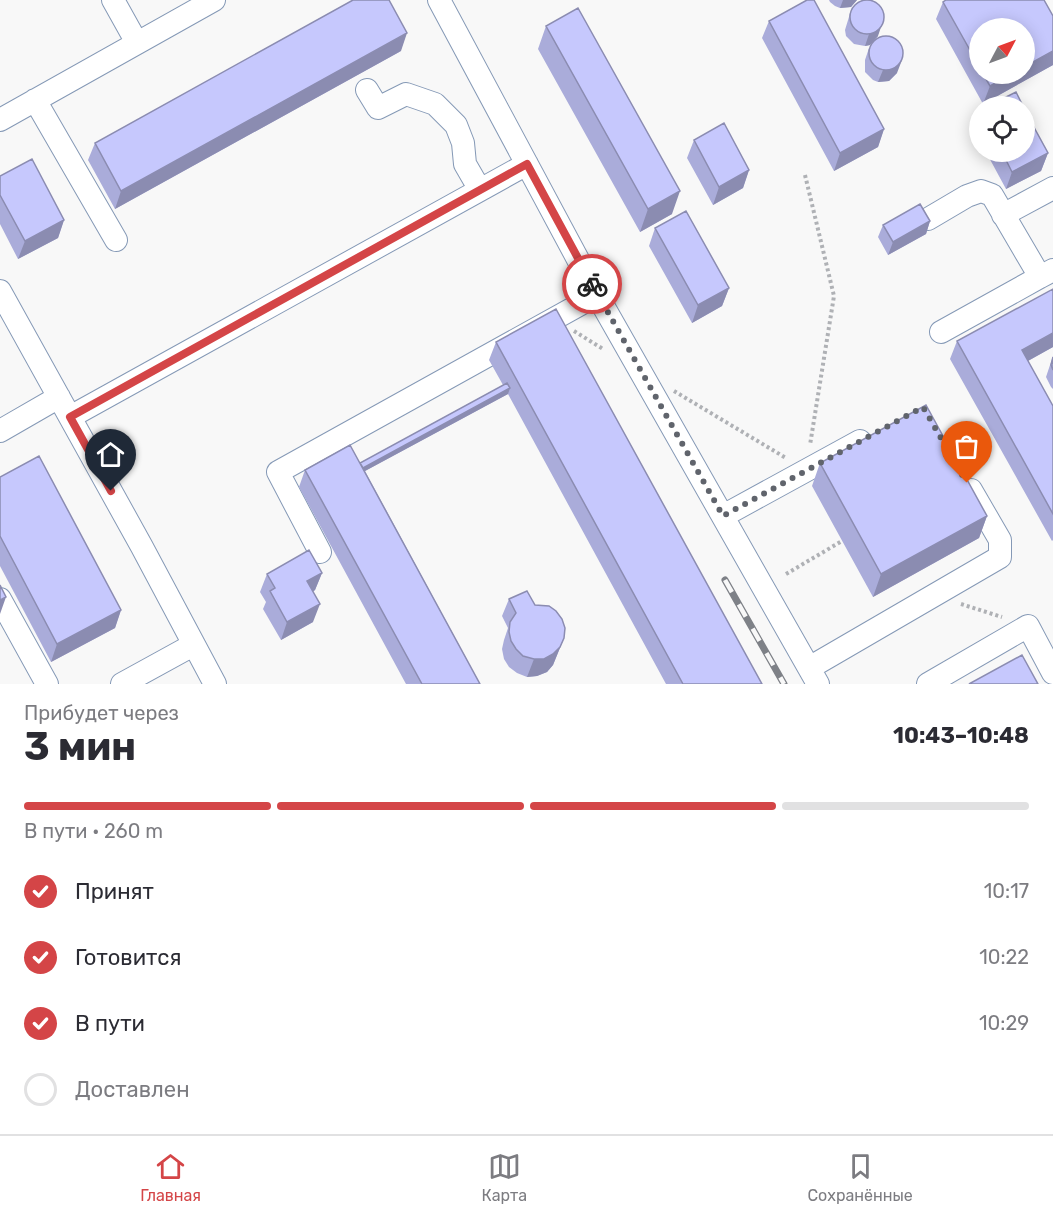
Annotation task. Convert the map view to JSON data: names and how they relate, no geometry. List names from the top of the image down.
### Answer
{
  "north": "top right",
  "page": {
    "heading": ["3 мин", "Прибудет через", "10:43–10:48"],
    "bar": "В пути · 260 m",
    "list": [
      ["Принят", "10:17"],
      ["Готовится", "10:22"],
      ["В пути", "10:29"],
      "Доставлен"
    ],
    "tabs": ["Главная", "Карта", "Сохранённые"]
  }
}
